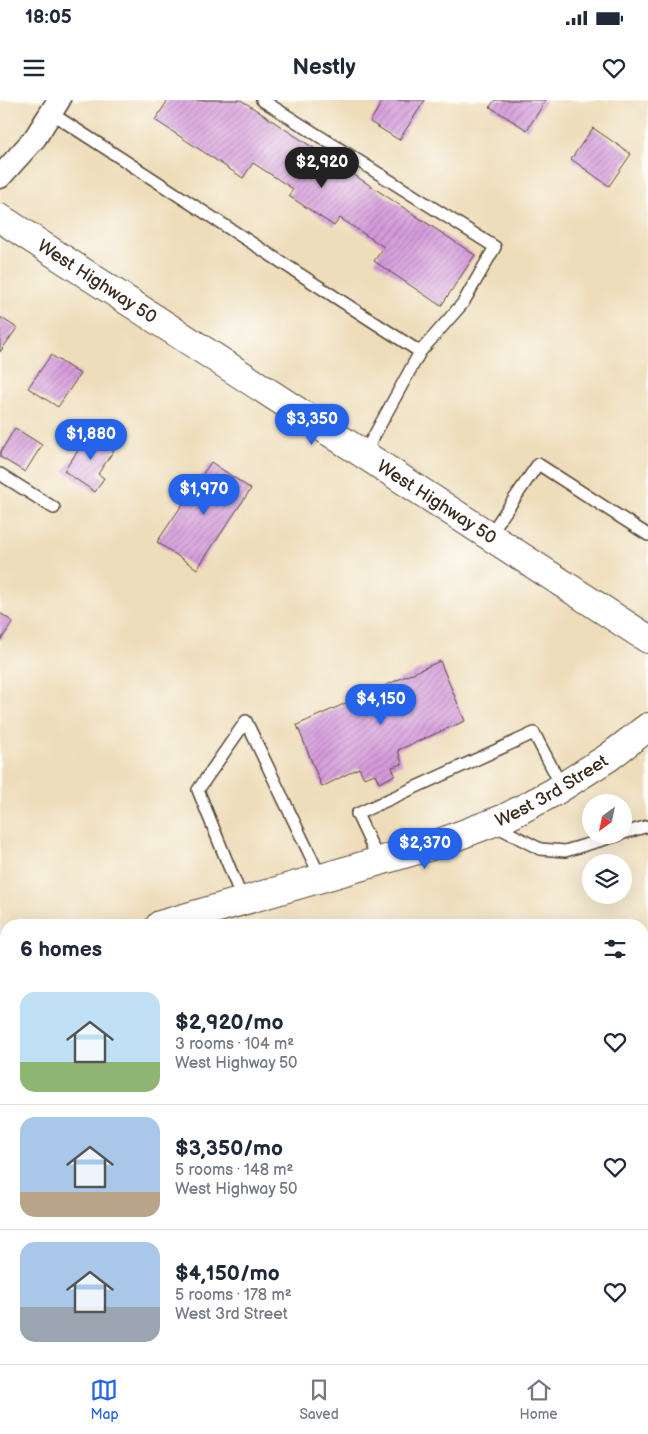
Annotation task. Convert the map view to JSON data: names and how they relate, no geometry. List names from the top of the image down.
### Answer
{
  "streets": {
    "main road": ["West Highway 50", "West 3rd Street"]
  },
  "north": "bottom left",
  "page": {
    "status": "18:05",
    "header": "Nestly",
    "price": [
      "$2,920",
      "$3,350",
      "$1,880",
      "$1,970",
      "$4,150",
      "$2,370"
    ],
    "heading": "6 homes",
    "list": [
      {
        "name": "$2,920/mo",
        "note": "3 rooms · 104 m² · West Highway 50"
      },
      {
        "name": "$3,350/mo",
        "note": "5 rooms · 148 m² · West Highway 50"
      },
      {
        "name": "$4,150/mo",
        "note": "5 rooms · 178 m² · West 3rd Street"
      }
    ],
    "tabs": ["Map", "Saved", "Home"]
  }
}
